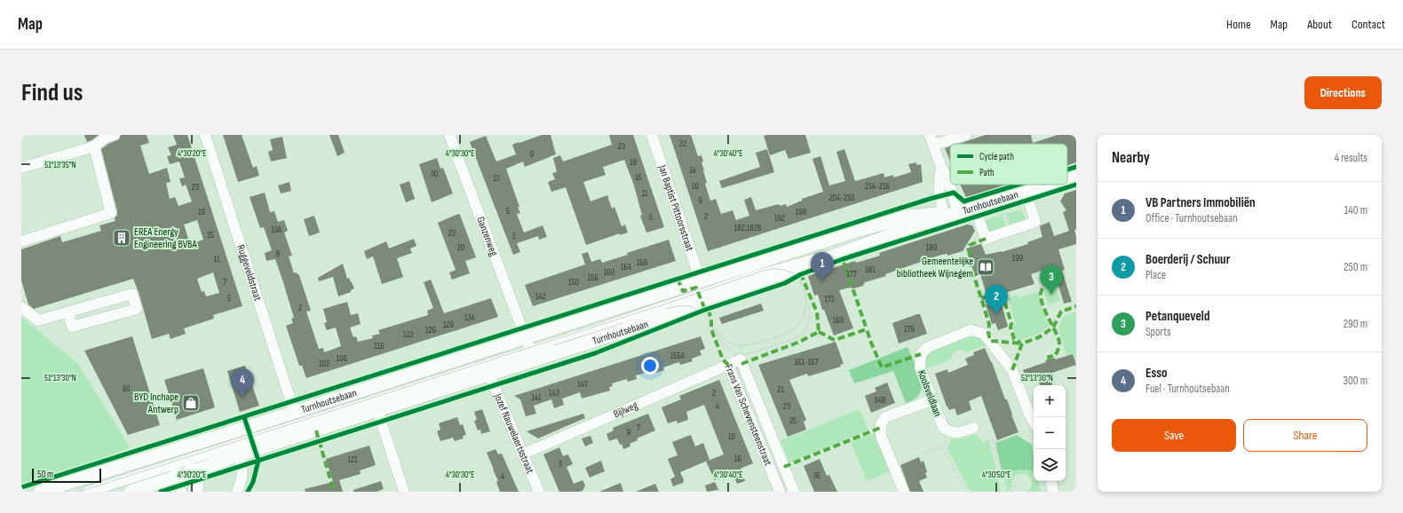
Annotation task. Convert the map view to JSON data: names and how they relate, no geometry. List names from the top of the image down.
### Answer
{
  "streets": {
    "main road": ["Turnhoutsebaan"],
    "street": [
      "Jan Baptist Pittoorsstraat",
      "Ganzenweg",
      "Ruggeveldstraat",
      "Koolsveldlaan",
      "Bijlweg",
      "Frans Van Schevensteenstraat",
      "Jozef Nauwelaertsstraat"
    ]
  },
  "crossings": [
    ["Turnhoutsebaan", "Jan Baptist Pittoorsstraat"],
    ["Turnhoutsebaan", "Ganzenweg"],
    ["Turnhoutsebaan", "Ruggeveldstraat"],
    ["Turnhoutsebaan", "Jozef Nauwelaertsstraat"],
    ["Bijlweg", "Frans Van Schevensteenstraat"],
    ["Bijlweg", "Jozef Nauwelaertsstraat"]
  ],
  "places": {
    "building": ["EREA Energy Engineering BVBA"],
    "library": ["Gemeentelijke bibliotheek Wijnegem"],
    "shop": ["BYD Inchape Antwerp"]
  },
  "house_numbers": [
    "22",
    "23",
    "9",
    "19",
    "14",
    "30",
    "15",
    "13",
    "10",
    "214-216",
    "23",
    "11",
    "204-210",
    "6",
    "5",
    "19",
    "198",
    "2",
    "5",
    "192",
    "182,182B",
    "10A",
    "22",
    "15",
    "1",
    "20",
    "189",
    "8",
    "199",
    "11",
    "168",
    "164",
    "181",
    "160",
    "177",
    "156",
    "7",
    "150",
    "142",
    "5",
    "171",
    "2",
    "134",
    "169",
    "128",
    "179",
    "126",
    "122",
    "116",
    "155A",
    "106",
    "161-167",
    "102",
    "147",
    "90",
    "21",
    "143",
    "2",
    "141",
    "94B",
    "4",
    "23",
    "25",
    "7",
    "9",
    "10",
    "16",
    "121",
    "3",
    "35",
    "4"
  ],
  "legend": ["Cycle path", "Path"],
  "scale_bar": "50 m",
  "page": {
    "header": "Map",
    "nav": [
      "Home",
      "Map",
      "About",
      "Contact"
    ],
    "buttons": [
      "Directions",
      ["Save", "Share"]
    ],
    "title": "Find us",
    "heading": ["Nearby", "4 results"],
    "list": [
      {
        "mark": "1",
        "name": "VB Partners Immobiliën",
        "note": "Office · Turnhoutsebaan",
        "value": "140 m"
      },
      {
        "mark": "2",
        "name": "Boerderij / Schuur",
        "note": "Place",
        "value": "250 m"
      },
      {
        "mark": "3",
        "name": "Petanqueveld",
        "note": "Sports",
        "value": "290 m"
      },
      {
        "mark": "4",
        "name": "Esso",
        "note": "Fuel · Turnhoutsebaan",
        "value": "300 m"
      }
    ],
    "pins": [
      "1",
      "3",
      "2",
      "4"
    ],
    "map_buttons": ["+", "−"],
    "scale": "50 m"
  },
  "coordinates": [
    "4°30'20\"E",
    "4°30'30\"E",
    "4°30'40\"E",
    "51°13'35\"N",
    "51°13'30\"N",
    "4°30'50\"E"
  ]
}
